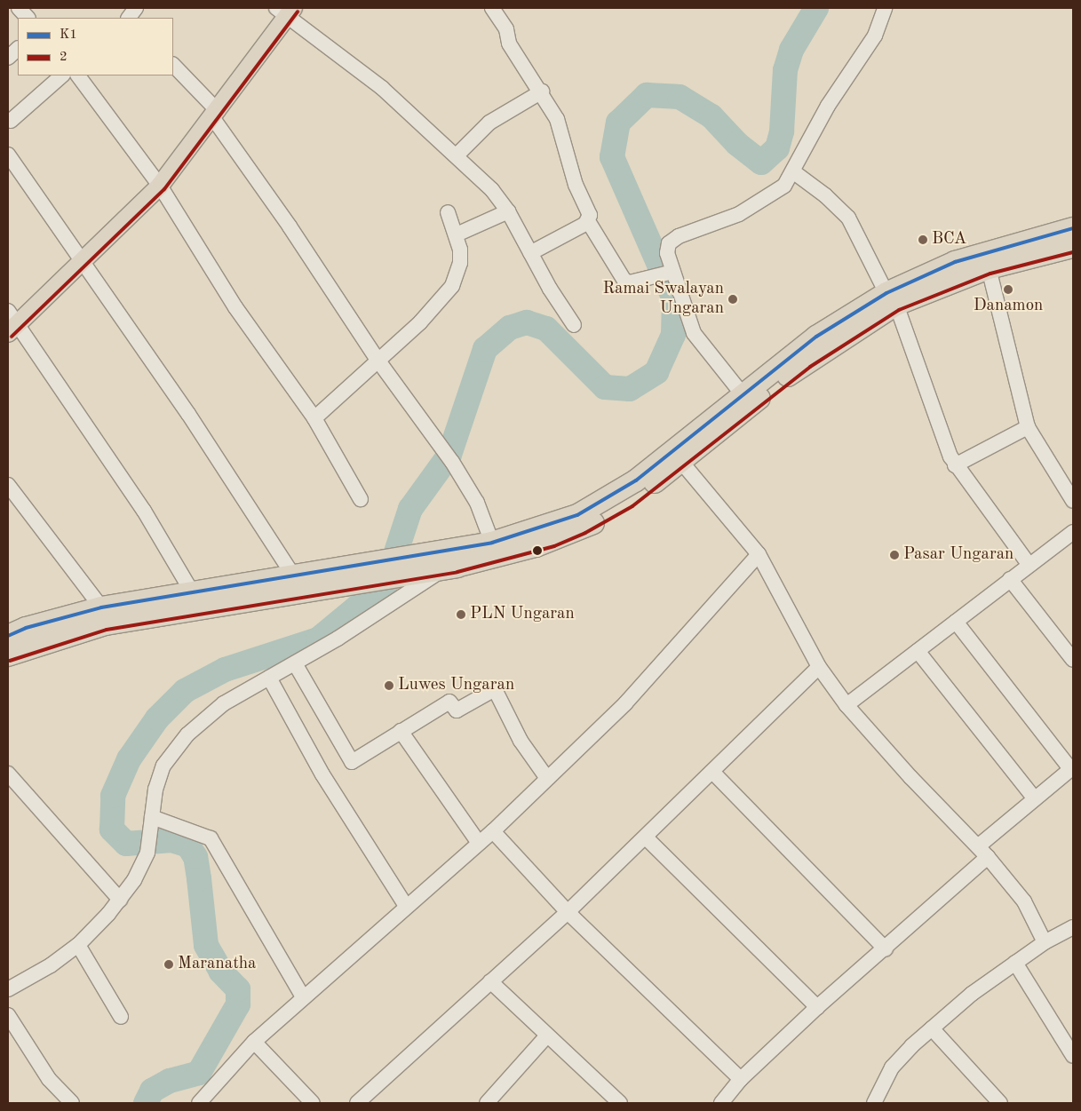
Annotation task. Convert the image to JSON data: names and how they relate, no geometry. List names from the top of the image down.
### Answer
{
  "places": [
    "BCA",
    "Danamon",
    "Ramai Swalayan Ungaran",
    "Pasar Ungaran",
    "PLN Ungaran",
    "Luwes Ungaran",
    "Maranatha"
  ],
  "lines": ["transit line 2", "transit line K1"],
  "legend": ["K1", "2"]
}
